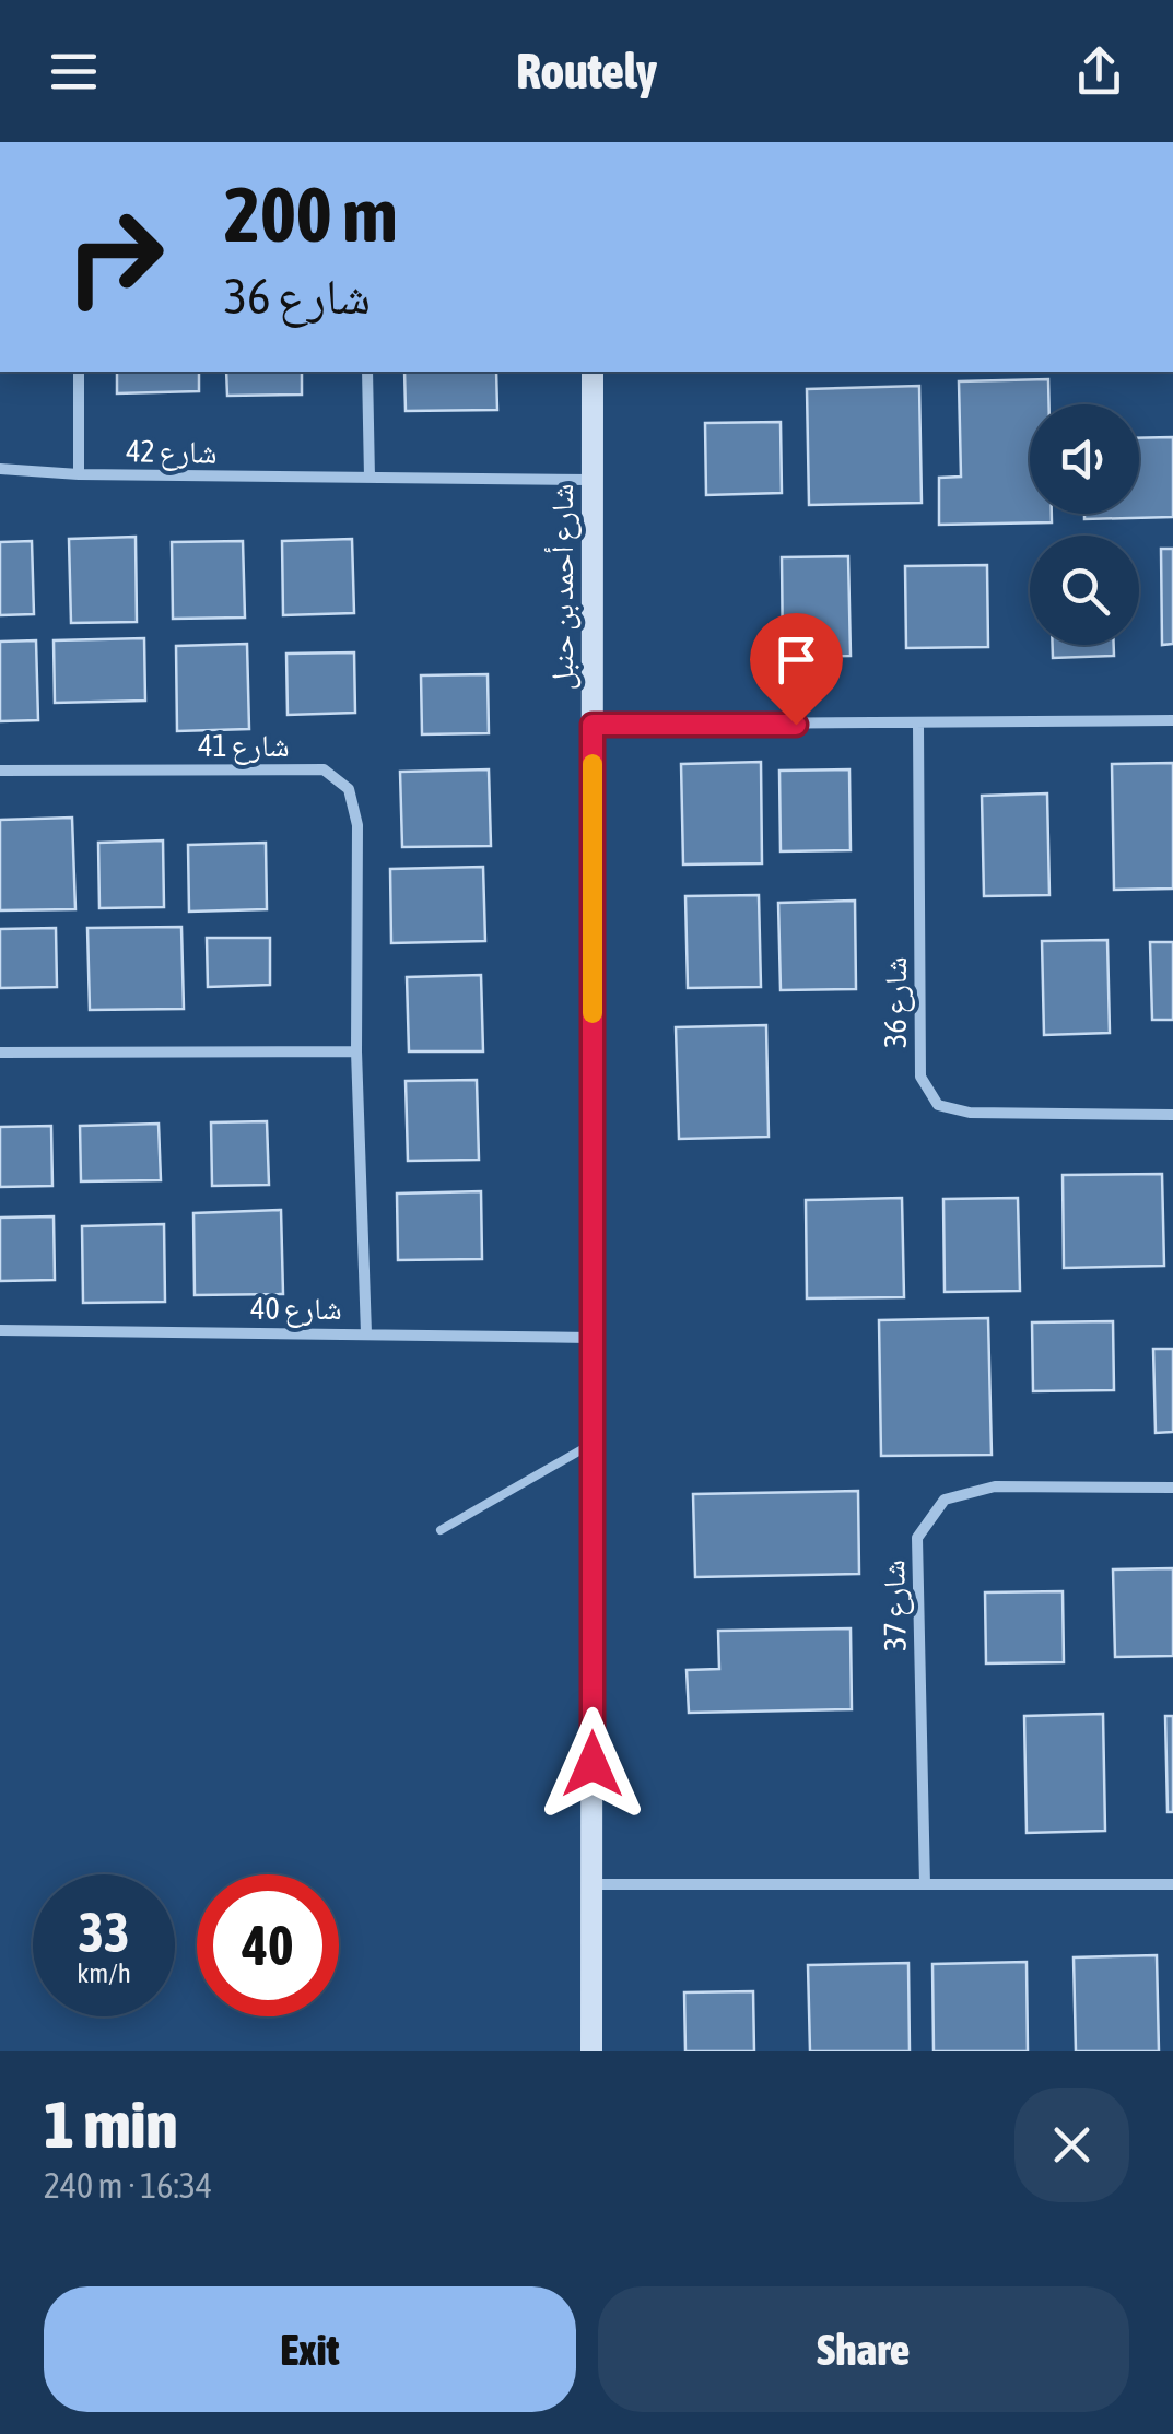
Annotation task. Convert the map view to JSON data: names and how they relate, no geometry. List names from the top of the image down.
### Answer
{
  "streets": {
    "street": [
      "شارع 42",
      "شارع أحمد بن حنبل",
      "شارع 41",
      "شارع 36",
      "شارع 40",
      "شارع 37"
    ]
  },
  "crossings": [
    ["شارع 42", "شارع أحمد بن حنبل"],
    ["شارع أحمد بن حنبل", "شارع 40"],
    ["شارع 41", "شارع 40"]
  ],
  "page": {
    "header": "Routely",
    "turn": ["200 m", "شارع 36"],
    "speed": "33 km/h",
    "limit": "40",
    "heading": ["1 min", "240 m · 16:34"],
    "buttons": ["Exit", "Share"]
  }
}
